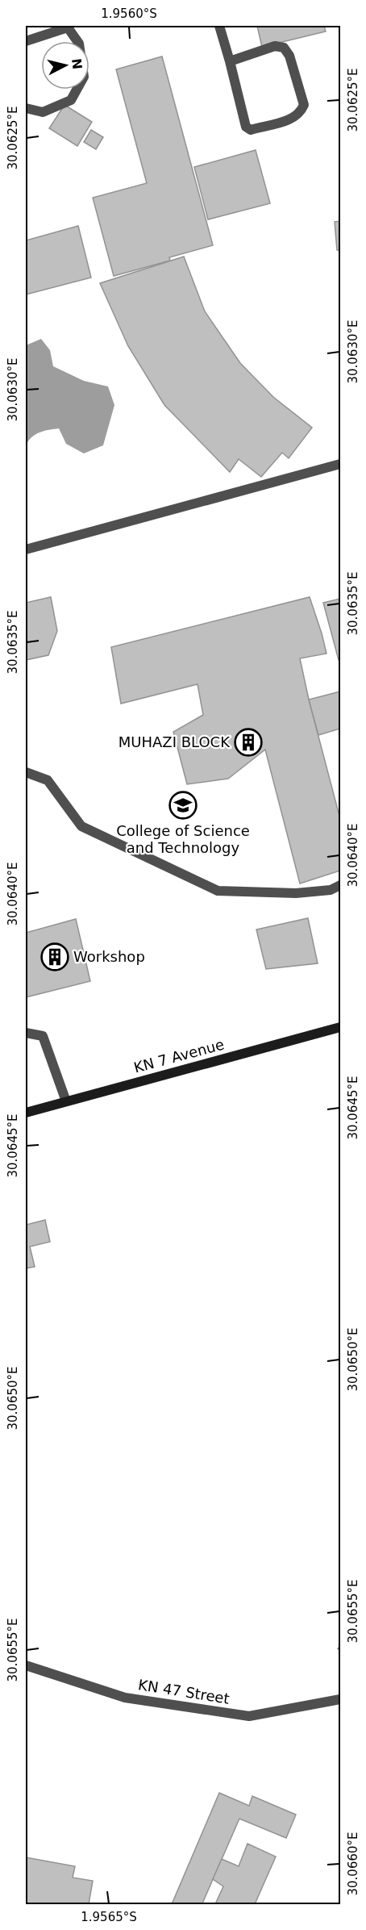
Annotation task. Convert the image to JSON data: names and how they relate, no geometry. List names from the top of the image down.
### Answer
{
  "streets": {
    "street": ["KN 7 Avenue", "KN 47 Street"]
  },
  "places": {
    "building": ["MUHAZI BLOCK", "Workshop"],
    "school or university": ["College of Science and Technology"]
  },
  "north": "right",
  "coordinates": [
    "1.9560°S",
    "30.0625°E",
    "30.0630°E",
    "30.0635°E",
    "30.0640°E",
    "30.0645°E",
    "30.0650°E",
    "30.0655°E",
    "30.0660°E",
    "1.9565°S"
  ]
}
